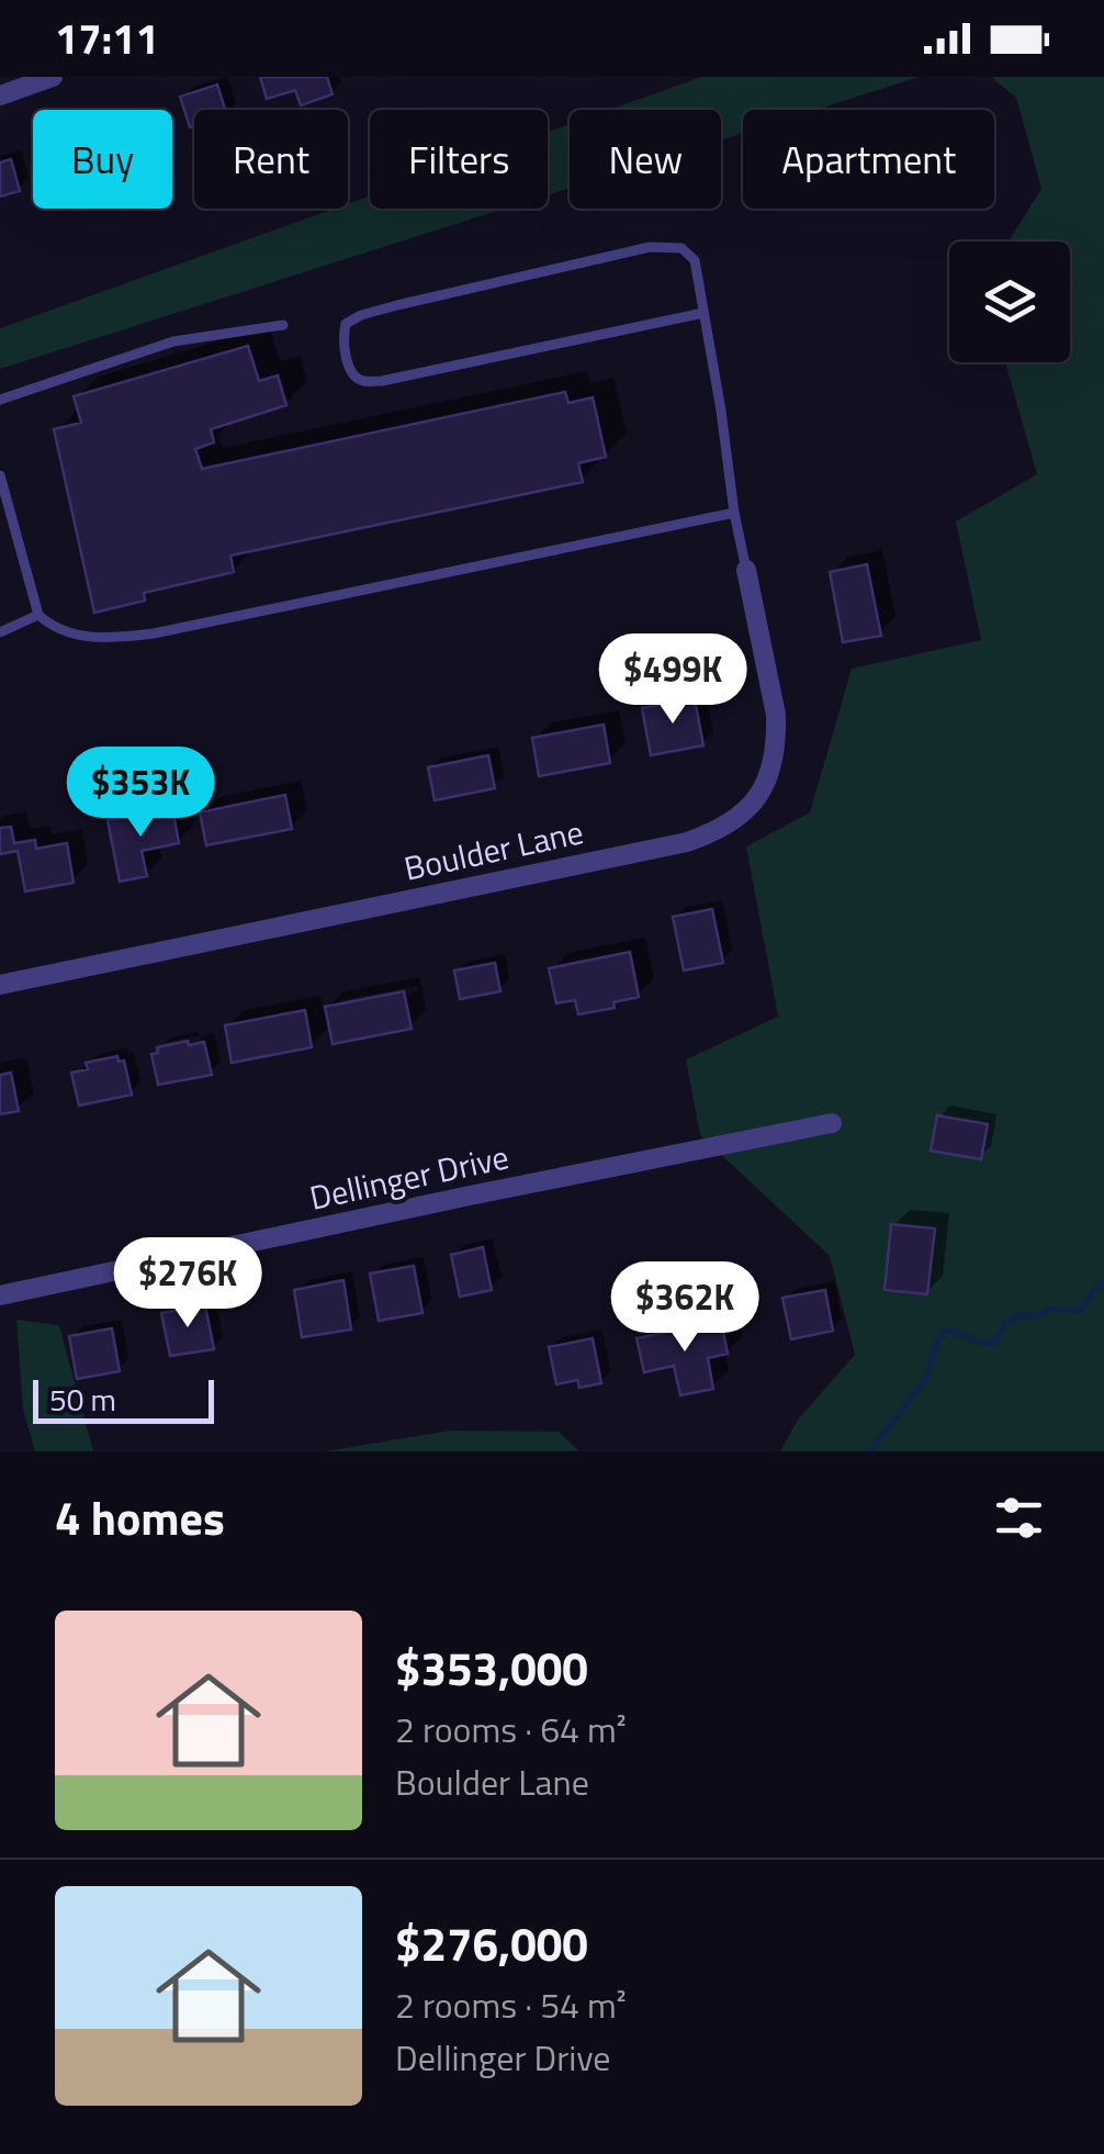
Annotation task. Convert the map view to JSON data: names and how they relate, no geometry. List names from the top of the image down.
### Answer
{
  "streets": {
    "street": ["Boulder Lane", "Dellinger Drive"]
  },
  "scale_bar": "50 m",
  "page": {
    "status": "17:11",
    "chip": [
      "Buy",
      "Rent",
      "Filters",
      "New",
      "Apartment"
    ],
    "price": [
      "$499K",
      "$353K",
      "$276K",
      "$362K"
    ],
    "scale": "50 m",
    "heading": "4 homes",
    "list": [
      {
        "name": "$353,000",
        "note": "2 rooms · 64 m² · Boulder Lane"
      },
      {
        "name": "$276,000",
        "note": "2 rooms · 54 m² · Dellinger Drive"
      }
    ]
  }
}
